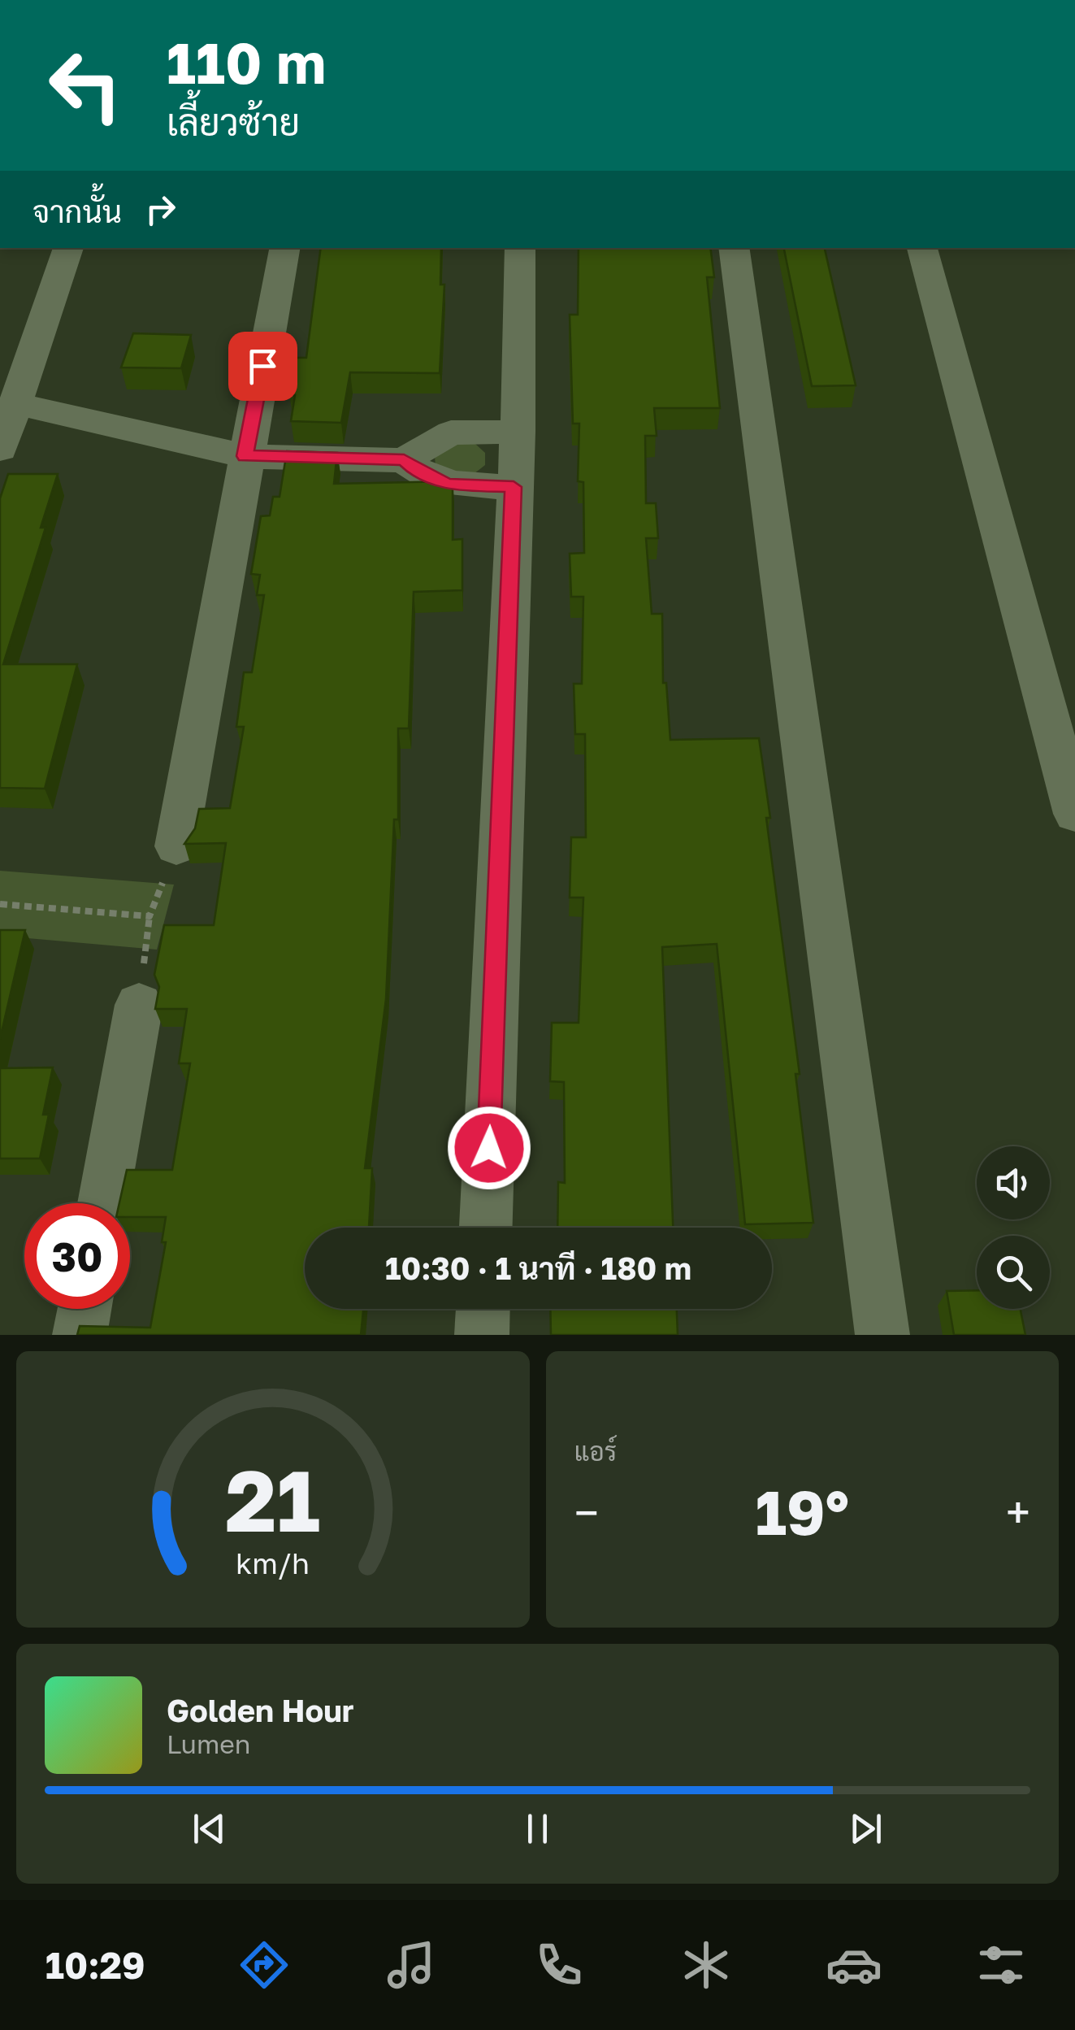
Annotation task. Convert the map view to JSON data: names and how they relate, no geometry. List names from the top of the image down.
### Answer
{
  "page": {
    "turn": ["110 m", "เลี้ยวซ้าย"],
    "then": "จากนั้น",
    "limit": "30",
    "trip": "10:30 · 1 นาที · 180 m",
    "tile": "แอร์",
    "heat": ["−", "19°", "+"],
    "song": ["Golden Hour", "Lumen"],
    "tabs": "10:29",
    "gauge": ["21", "km/h"]
  }
}
